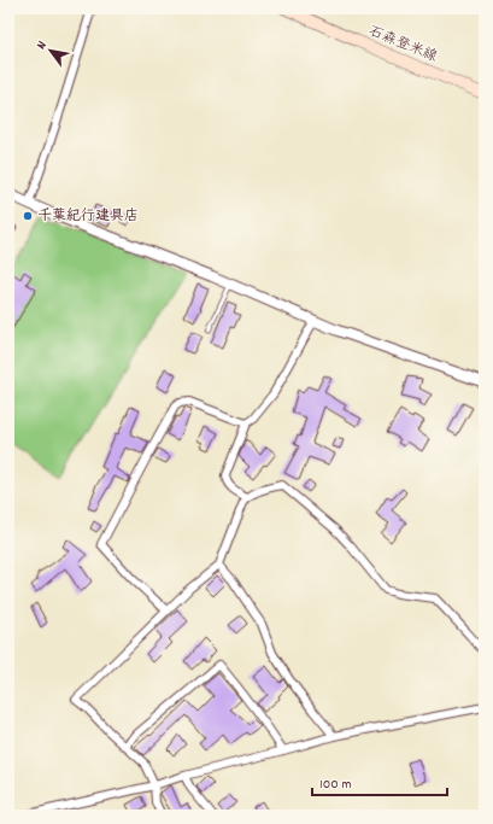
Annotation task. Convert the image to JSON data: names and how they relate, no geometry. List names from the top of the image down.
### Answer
{
  "streets": {
    "main road": ["石森登米線"]
  },
  "places": ["千葉紀行建具店"],
  "scale_bar": "100 m",
  "north": "top left"
}
